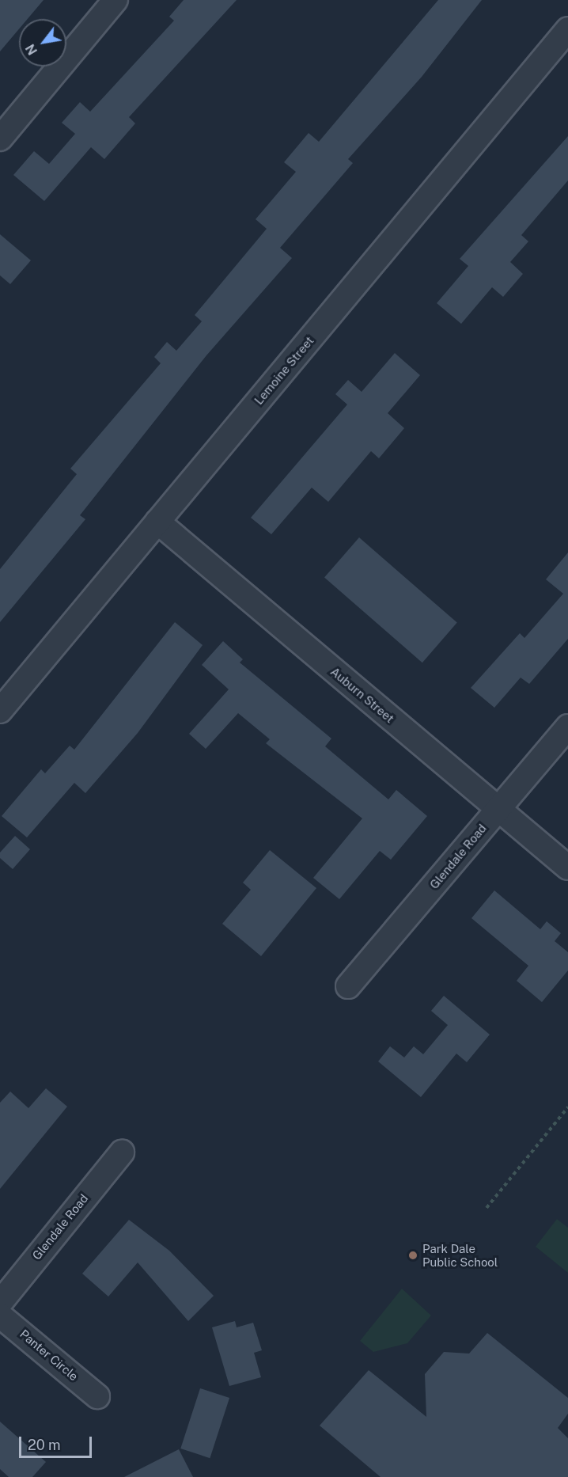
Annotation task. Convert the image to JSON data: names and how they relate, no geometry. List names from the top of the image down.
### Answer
{
  "streets": {
    "street": [
      "Lemoine Street",
      "Auburn Street",
      "Glendale Road",
      "Panter Circle"
    ]
  },
  "crossings": [
    ["Lemoine Street", "Auburn Street"],
    ["Auburn Street", "Glendale Road"]
  ],
  "places": ["Park Dale Public School"],
  "scale_bar": "20 m",
  "north": "bottom left"
}
